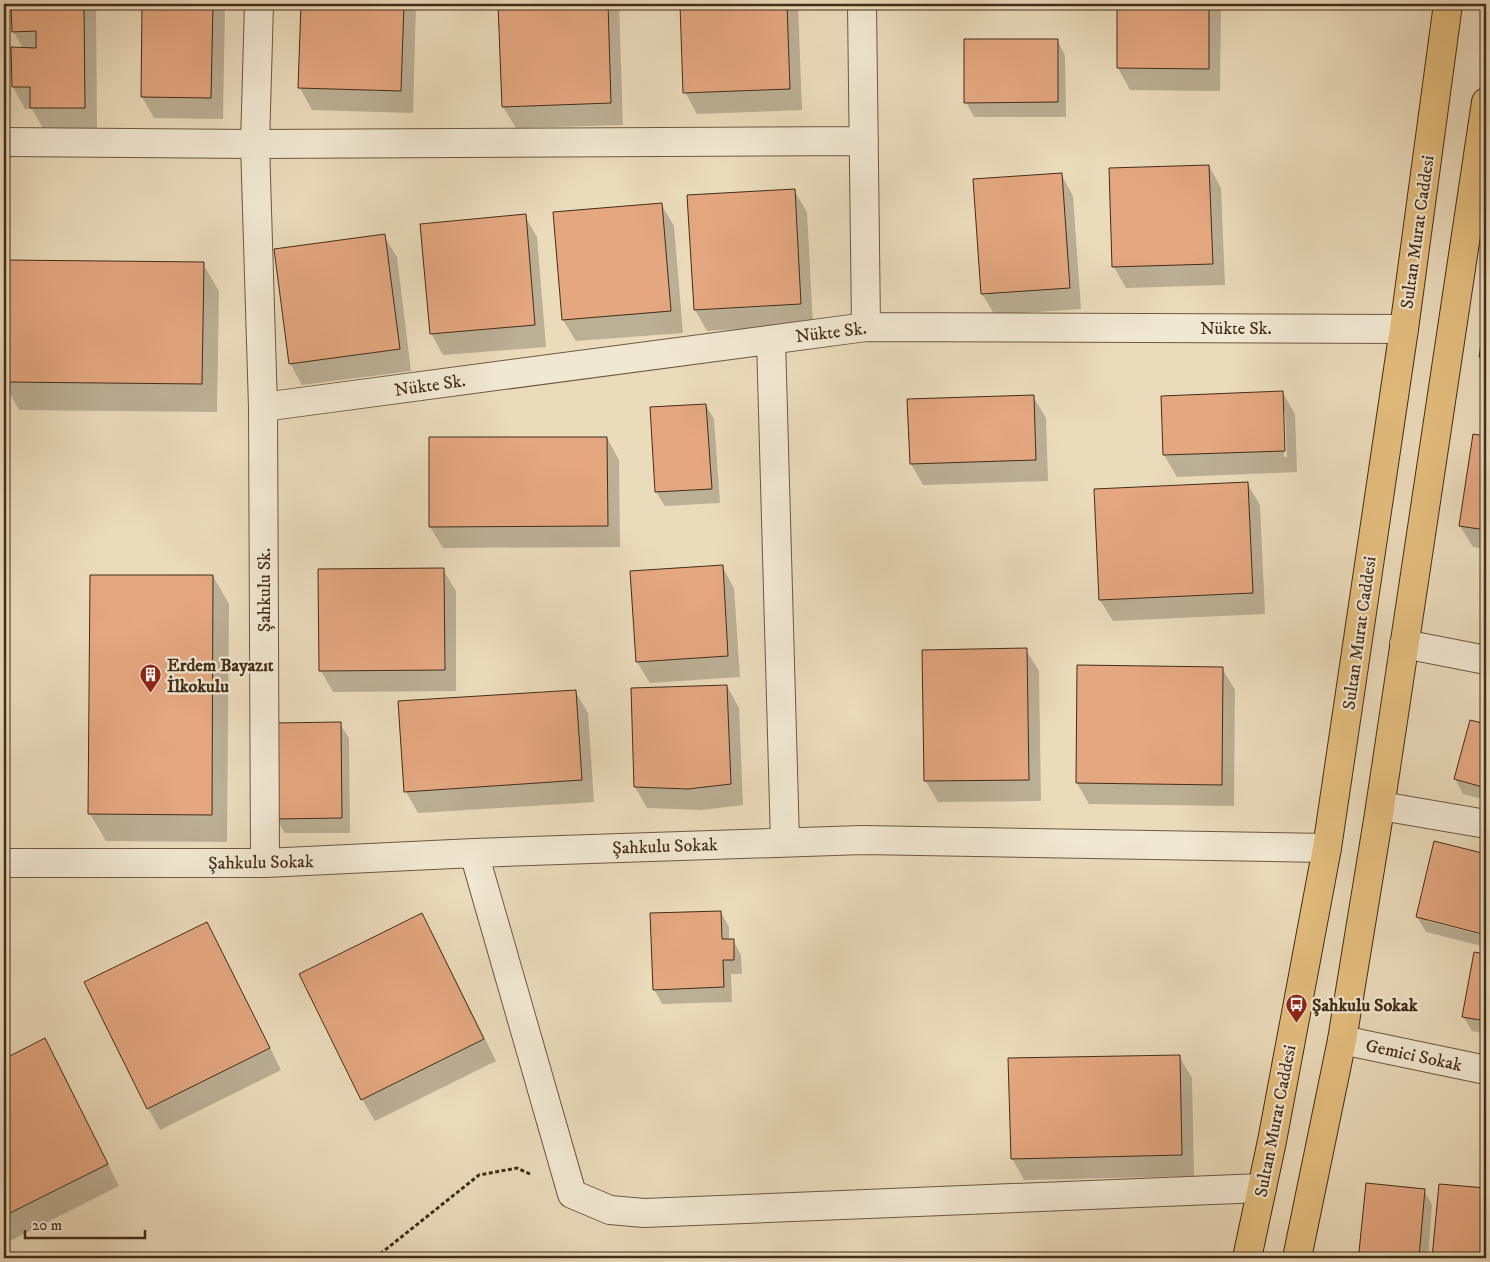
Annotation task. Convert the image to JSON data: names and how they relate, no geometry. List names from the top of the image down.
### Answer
{
  "streets": {
    "main road": ["Sultan Murat Caddesi"],
    "street": [
      "Nükte Sk.",
      "Şahkulu Sk.",
      "Şahkulu Sokak",
      "Gemici Sokak"
    ]
  },
  "crossings": [
    ["Sultan Murat Caddesi", "Nükte Sk."],
    ["Sultan Murat Caddesi", "Şahkulu Sokak"],
    ["Nükte Sk.", "Şahkulu Sk."],
    ["Şahkulu Sk.", "Şahkulu Sokak"]
  ],
  "places": {
    "building": ["Erdem Bayazıt İlkokulu"],
    "bus stop": ["Şahkulu Sokak"]
  },
  "scale_bar": "20 m"
}
